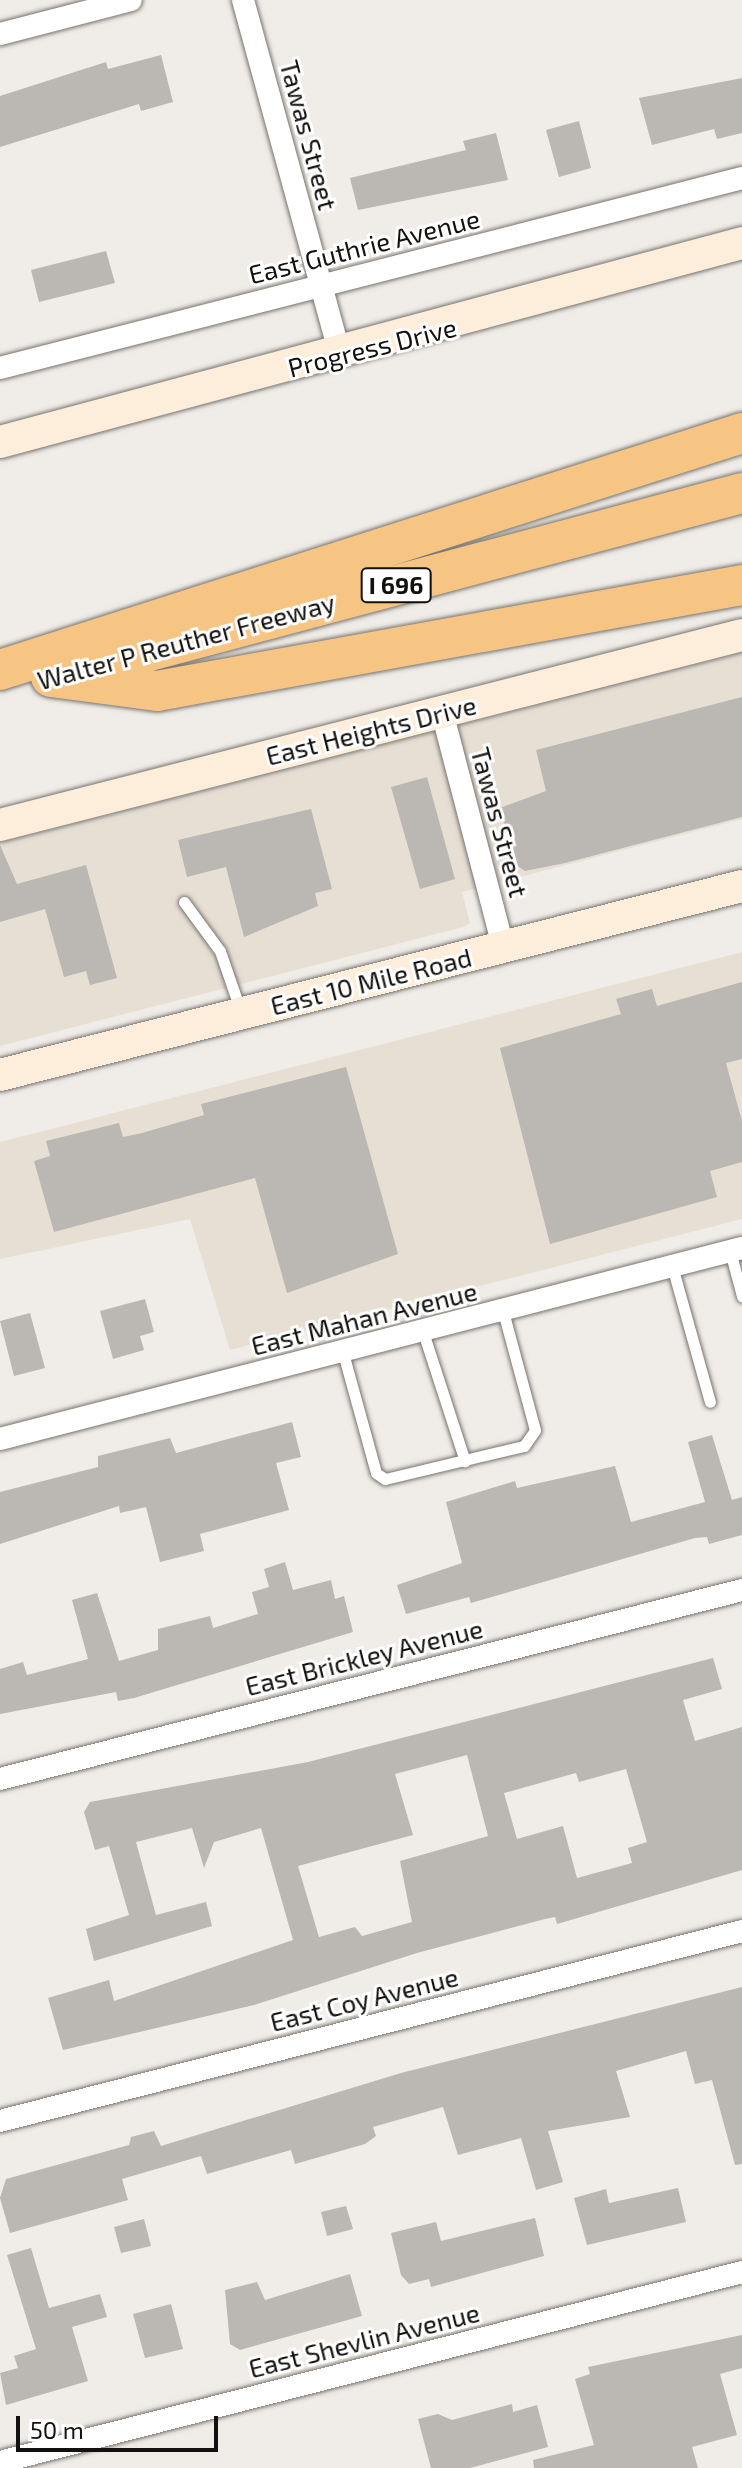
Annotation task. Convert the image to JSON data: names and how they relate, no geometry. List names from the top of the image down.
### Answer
{
  "streets": {
    "highway": ["I 696", "Walter P Reuther Freeway"],
    "main road": ["Progress Drive", "East Heights Drive", "East 10 Mile Road"],
    "street": [
      "Tawas Street",
      "East Guthrie Avenue",
      "East Mahan Avenue",
      "East Brickley Avenue",
      "East Coy Avenue",
      "East Shevlin Avenue"
    ]
  },
  "crossings": [
    ["Tawas Street", "East Guthrie Avenue"],
    ["Tawas Street", "Progress Drive"],
    ["Tawas Street", "East Heights Drive"],
    ["Tawas Street", "East 10 Mile Road"]
  ],
  "scale_bar": "50 m"
}
